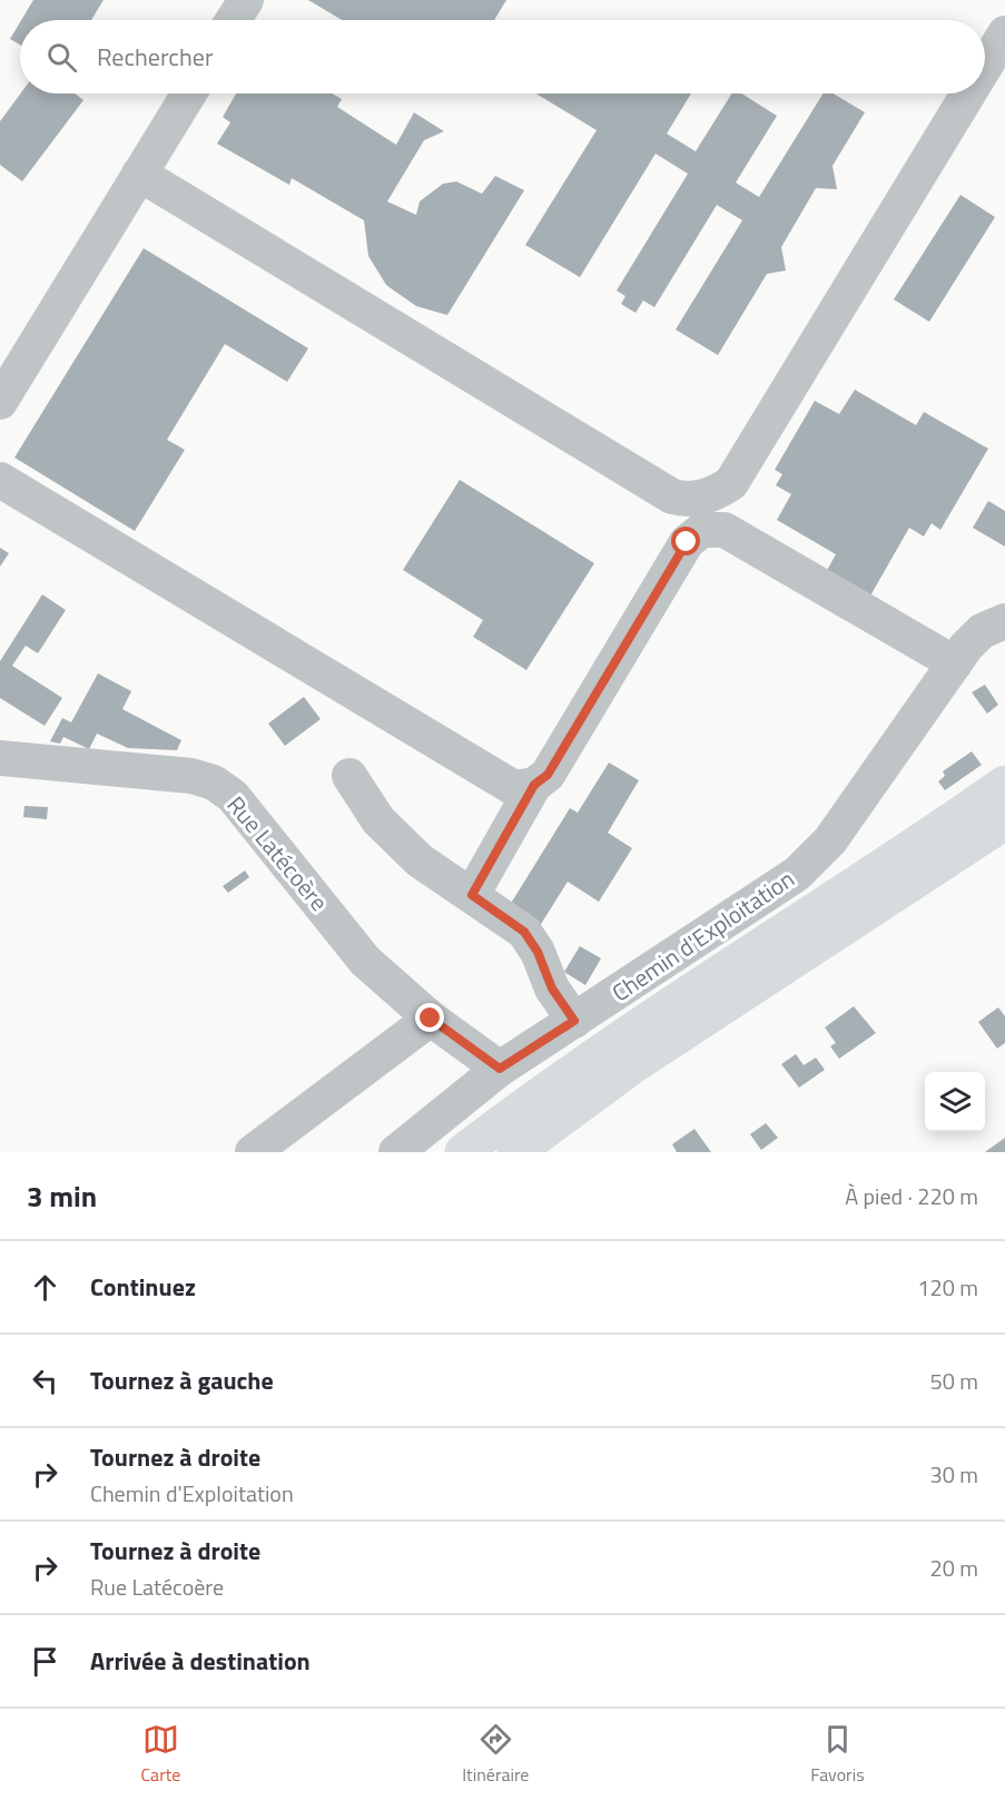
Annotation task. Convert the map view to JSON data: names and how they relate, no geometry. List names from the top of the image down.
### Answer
{
  "streets": {
    "street": ["Rue Latécoère", "Chemin d'Exploitation"]
  },
  "crossings": [
    ["Rue Latécoère", "Chemin d'Exploitation"]
  ],
  "page": {
    "search": "Rechercher",
    "heading": ["3 min", "À pied · 220 m"],
    "list": [
      ["Continuez", "120 m"],
      ["Tournez à gauche", "50 m"],
      ["Tournez à droite", "Chemin d'Exploitation", "30 m"],
      ["Tournez à droite", "Rue Latécoère", "20 m"],
      "Arrivée à destination"
    ],
    "nav": ["Carte", "Itinéraire", "Favoris"]
  }
}
